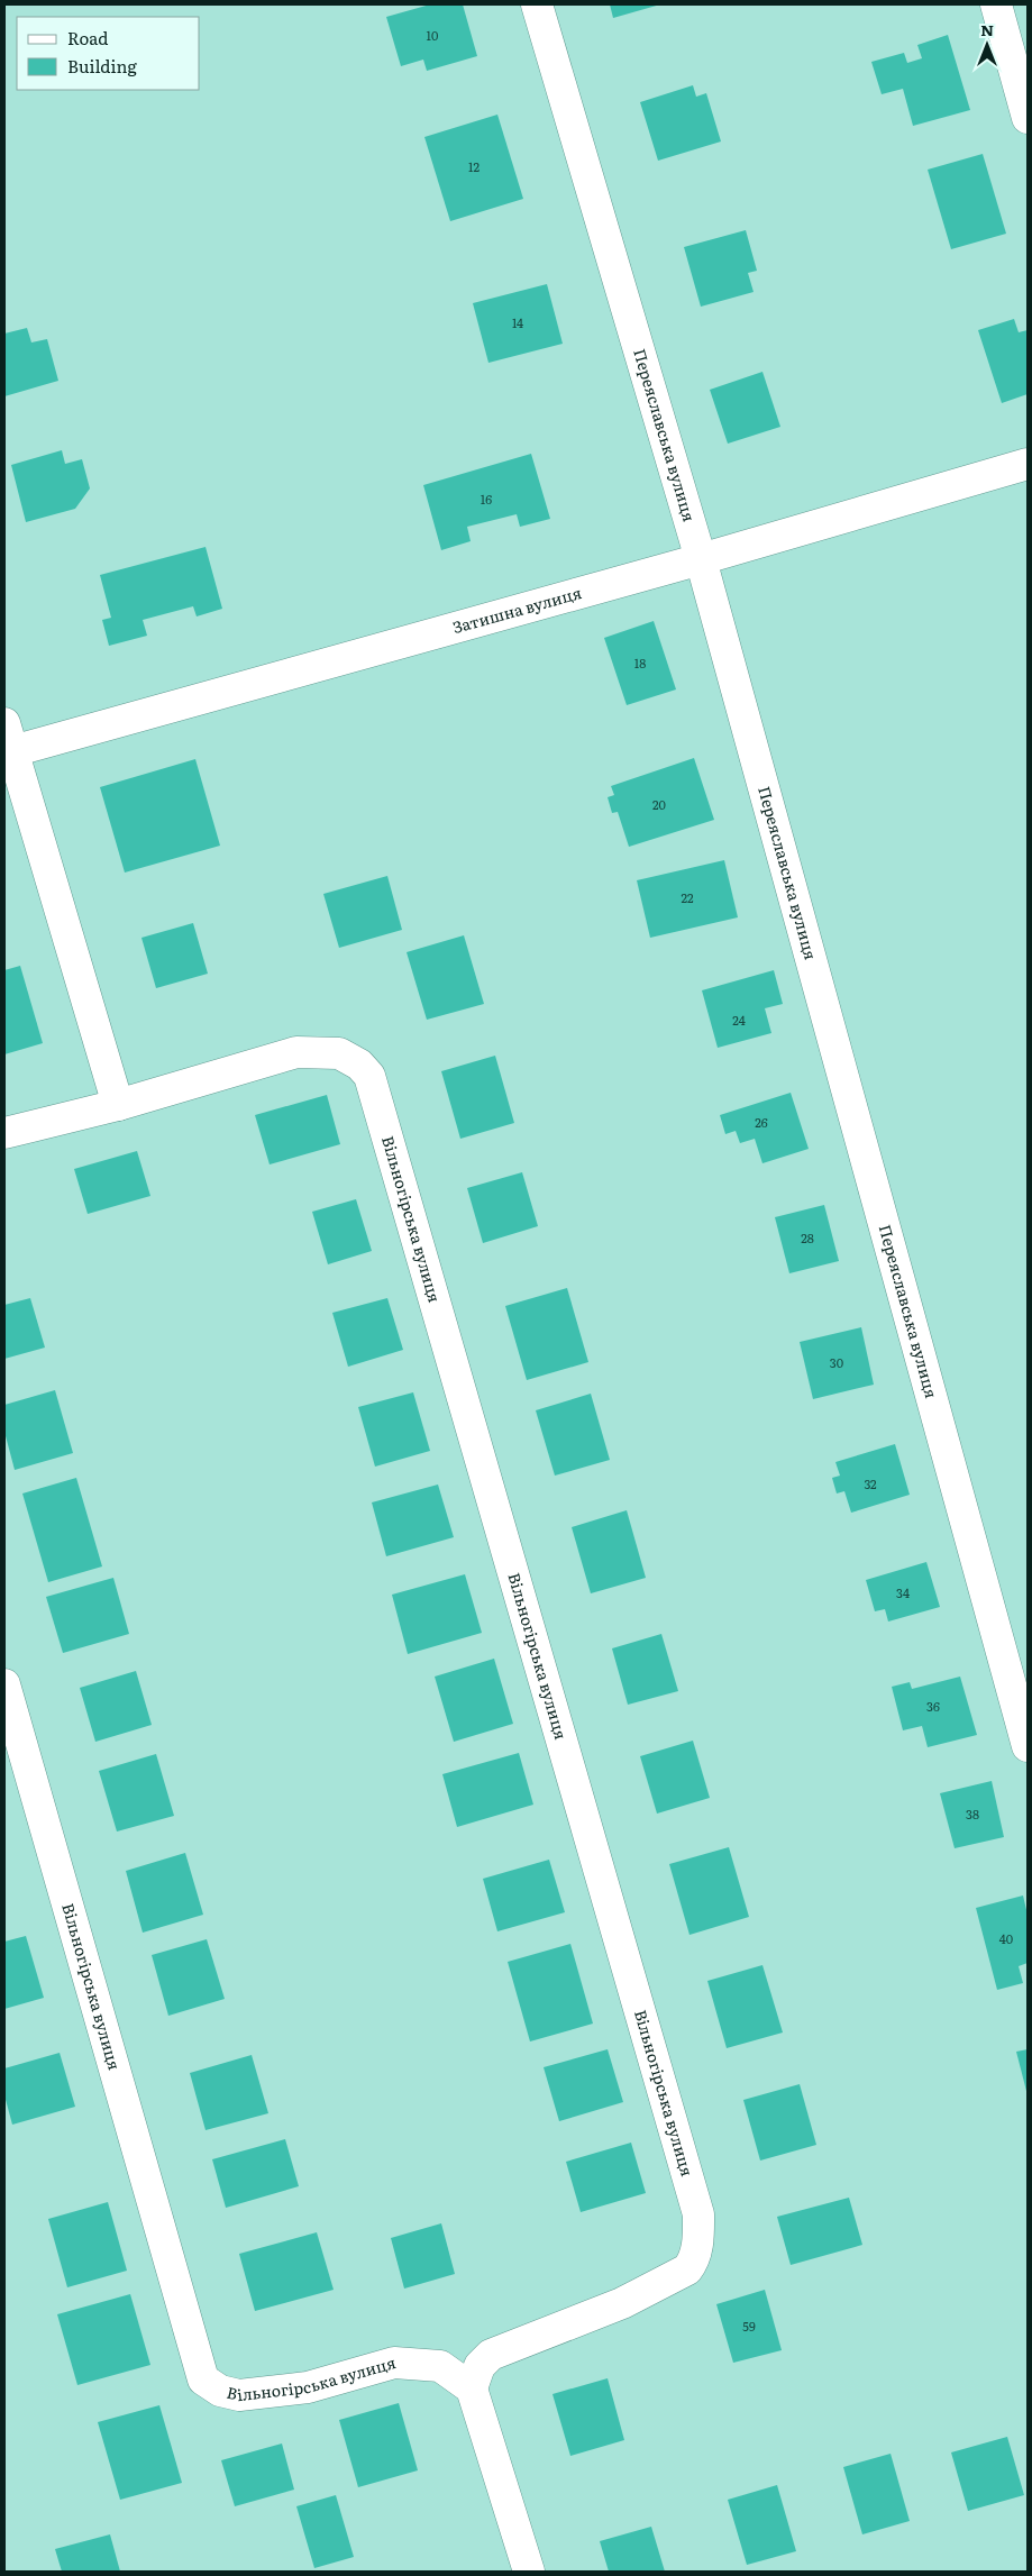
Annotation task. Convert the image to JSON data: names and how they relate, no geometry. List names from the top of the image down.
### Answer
{
  "streets": {
    "street": ["Переяславська вулиця", "Затишна вулиця", "Вільногірська вулиця"]
  },
  "crossings": [
    ["Переяславська вулиця", "Затишна вулиця"]
  ],
  "house_numbers": [
    "10",
    "12",
    "14",
    "16",
    "18",
    "20",
    "22",
    "24",
    "26",
    "28",
    "30",
    "32",
    "34",
    "36",
    "38",
    "40",
    "59"
  ],
  "legend": ["Road", "Building"],
  "north": "top"
}
